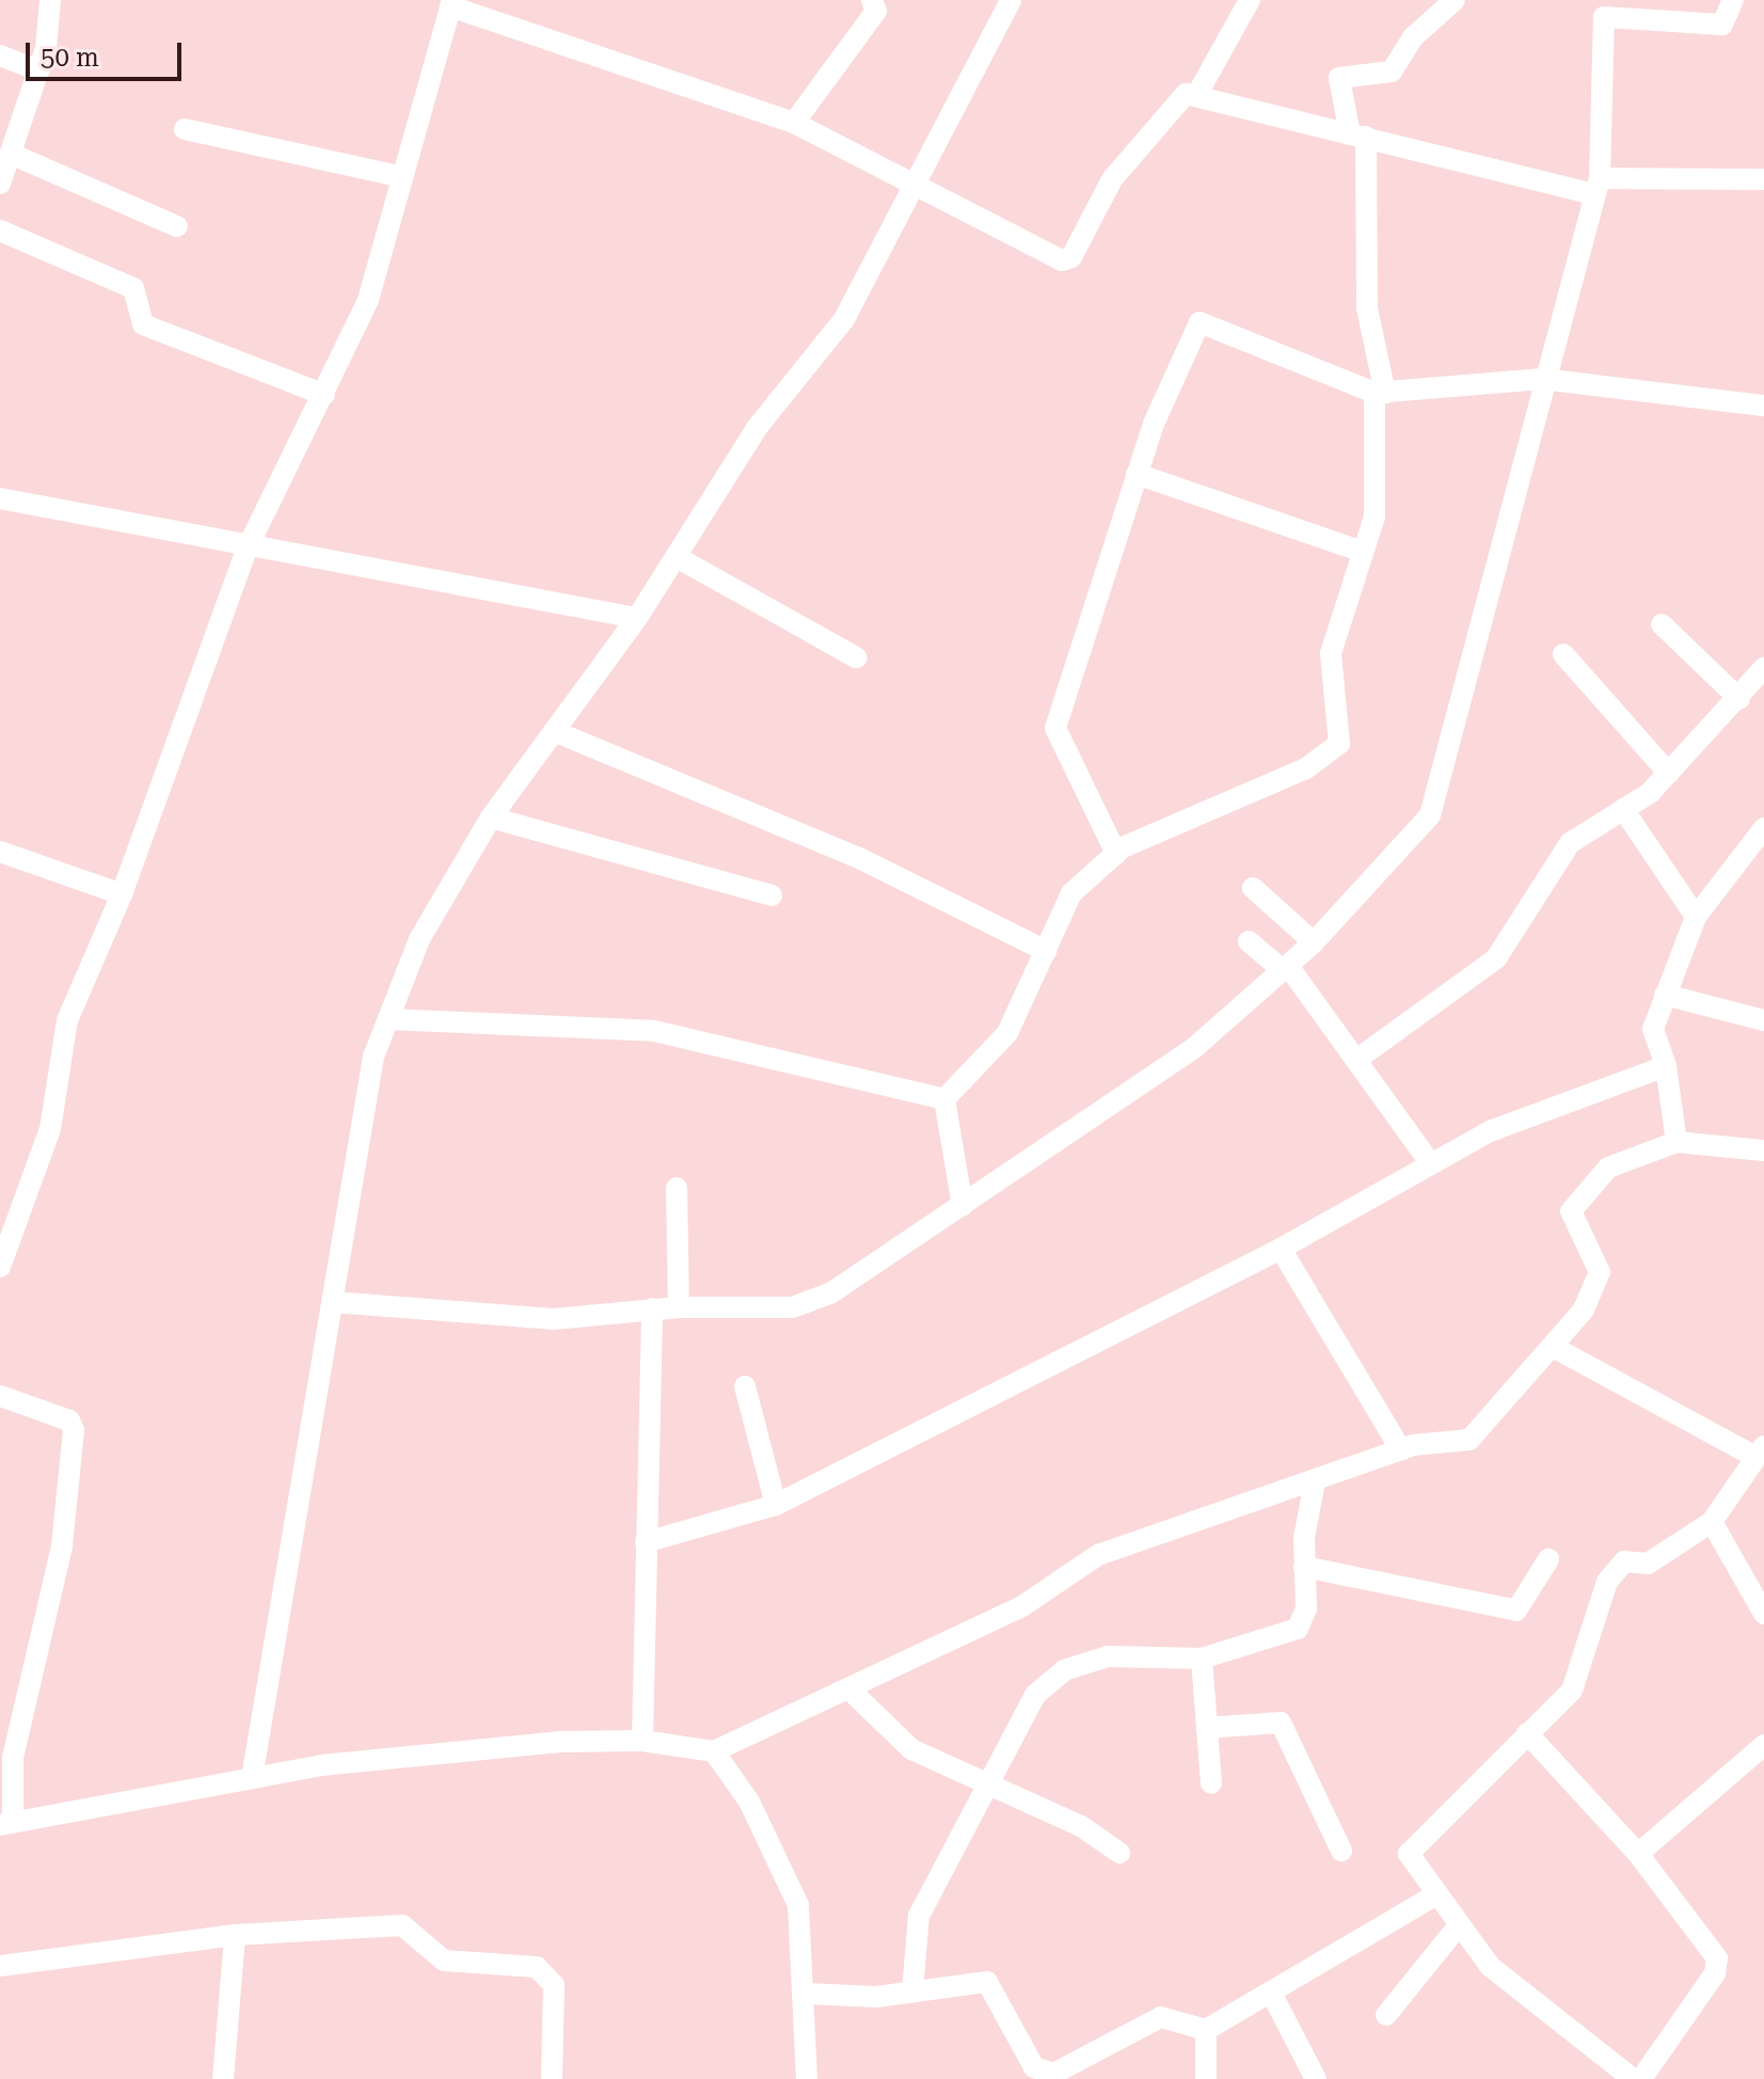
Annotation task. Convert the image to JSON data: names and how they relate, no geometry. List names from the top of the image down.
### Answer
{
  "scale_bar": "50 m"
}
